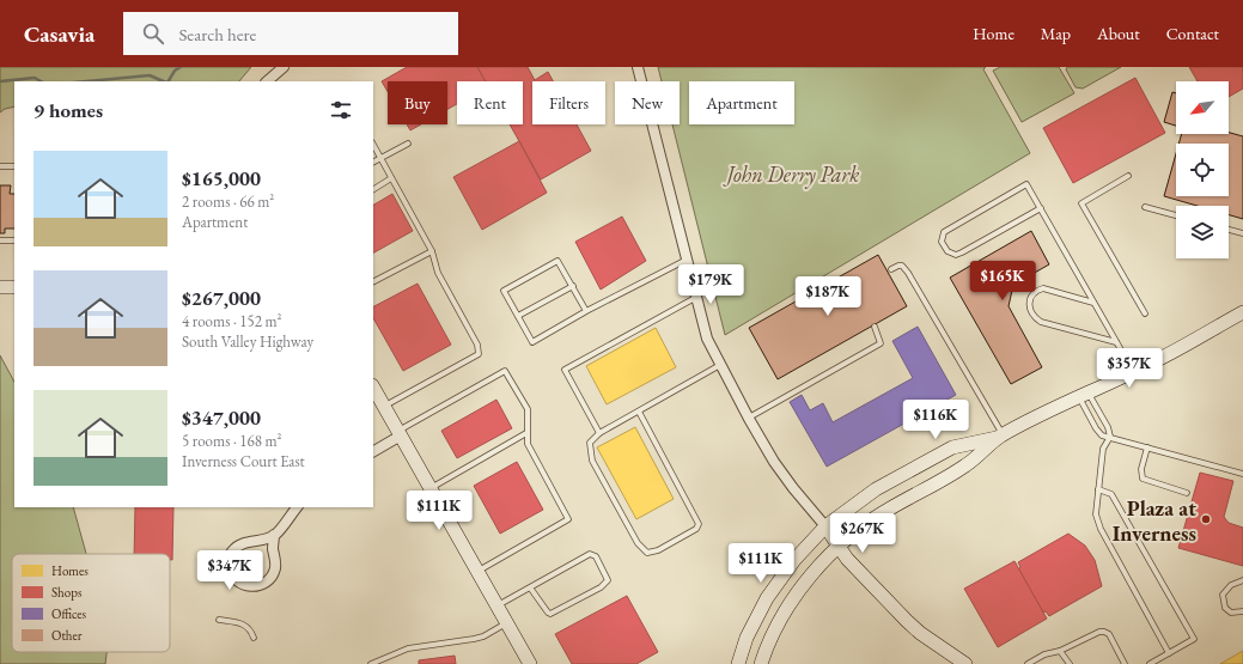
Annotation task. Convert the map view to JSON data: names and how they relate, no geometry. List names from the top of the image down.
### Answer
{
  "parks": ["John Derry Park"],
  "places": ["Plaza at Inverness"],
  "legend": [
    "Homes",
    "Shops",
    "Offices",
    "Other"
  ],
  "north": "bottom left",
  "page": {
    "header": "Casavia",
    "search": "Search here",
    "nav": [
      "Home",
      "Map",
      "About",
      "Contact"
    ],
    "chip": [
      "Buy",
      "Rent",
      "Filters",
      "New",
      "Apartment"
    ],
    "heading": "9 homes",
    "list": [
      {
        "name": "$165,000",
        "note": "2 rooms · 66 m² · Apartment"
      },
      {
        "name": "$267,000",
        "note": "4 rooms · 152 m² · South Valley Highway"
      },
      {
        "name": "$347,000",
        "note": "5 rooms · 168 m² · Inverness Court East"
      }
    ],
    "price": [
      "$165K",
      "$179K",
      "$187K",
      "$357K",
      "$116K",
      "$111K",
      "$267K",
      "$111K",
      "$347K"
    ]
  }
}
